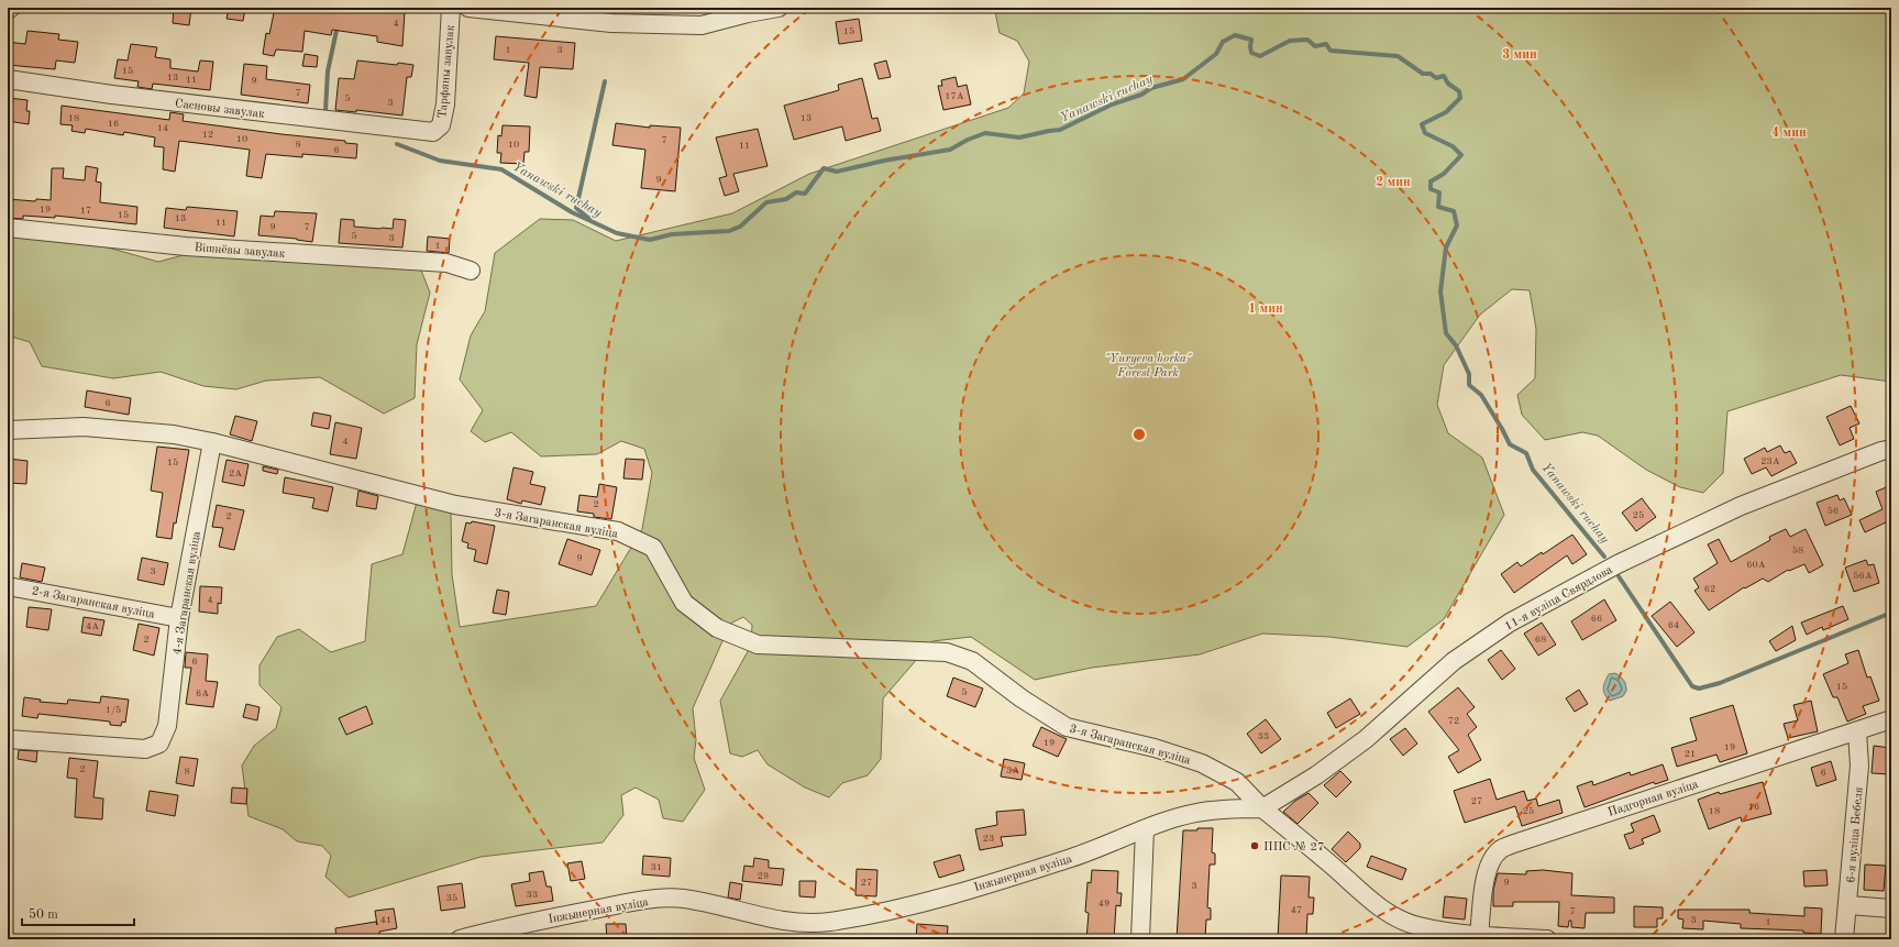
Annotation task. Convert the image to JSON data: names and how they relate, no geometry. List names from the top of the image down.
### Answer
{
  "streets": {
    "street": [
      "Тарфяны завулак",
      "Сасновы завулак",
      "Вішнёвы завулак",
      "3-я Загаранская вуліца",
      "4-я Загаранская вуліца",
      "11-я вуліца Свярдлова",
      "2-я Загаранская вуліца",
      "Падгорная вуліца",
      "6-я вуліца Бебеля",
      "Інжынерная вуліца"
    ]
  },
  "crossings": [
    ["Тарфяны завулак", "Сасновы завулак"],
    ["3-я Загаранская вуліца", "4-я Загаранская вуліца"],
    ["3-я Загаранская вуліца", "11-я вуліца Свярдлова"],
    ["3-я Загаранская вуліца", "Інжынерная вуліца"],
    ["4-я Загаранская вуліца", "2-я Загаранская вуліца"],
    ["11-я вуліца Свярдлова", "Інжынерная вуліца"],
    ["Падгорная вуліца", "6-я вуліца Бебеля"]
  ],
  "water": ["Yanawski ruchay"],
  "parks": ["\"Yuryeva horka\" Forest Park"],
  "places": ["ППС № 27"],
  "house_numbers": [
    "4",
    "15",
    "1",
    "3",
    "15",
    "13",
    "11",
    "9",
    "7",
    "17А",
    "5",
    "3",
    "18",
    "13",
    "16",
    "14",
    "12",
    "10",
    "7",
    "8",
    "10",
    "11",
    "6",
    "9",
    "19",
    "17",
    "15",
    "13",
    "11",
    "9",
    "7",
    "5",
    "3",
    "1",
    "6",
    "4",
    "23А",
    "15",
    "2А",
    "2",
    "56",
    "25",
    "2",
    "58",
    "9",
    "60А",
    "3",
    "56А",
    "62",
    "4",
    "66",
    "64",
    "4А",
    "2",
    "68",
    "6",
    "15",
    "5",
    "6А",
    "1/5",
    "72",
    "33",
    "19",
    "19",
    "21",
    "2",
    "3А",
    "8",
    "6",
    "27",
    "16",
    "25",
    "18",
    "23",
    "31",
    "29",
    "27",
    "9",
    "3",
    "33",
    "35",
    "49",
    "47",
    "7",
    "41",
    "3",
    "1"
  ],
  "scale_bar": "50 m",
  "rings": [
    "3 мин",
    "4 мин",
    "2 мин",
    "1 мин"
  ]
}
